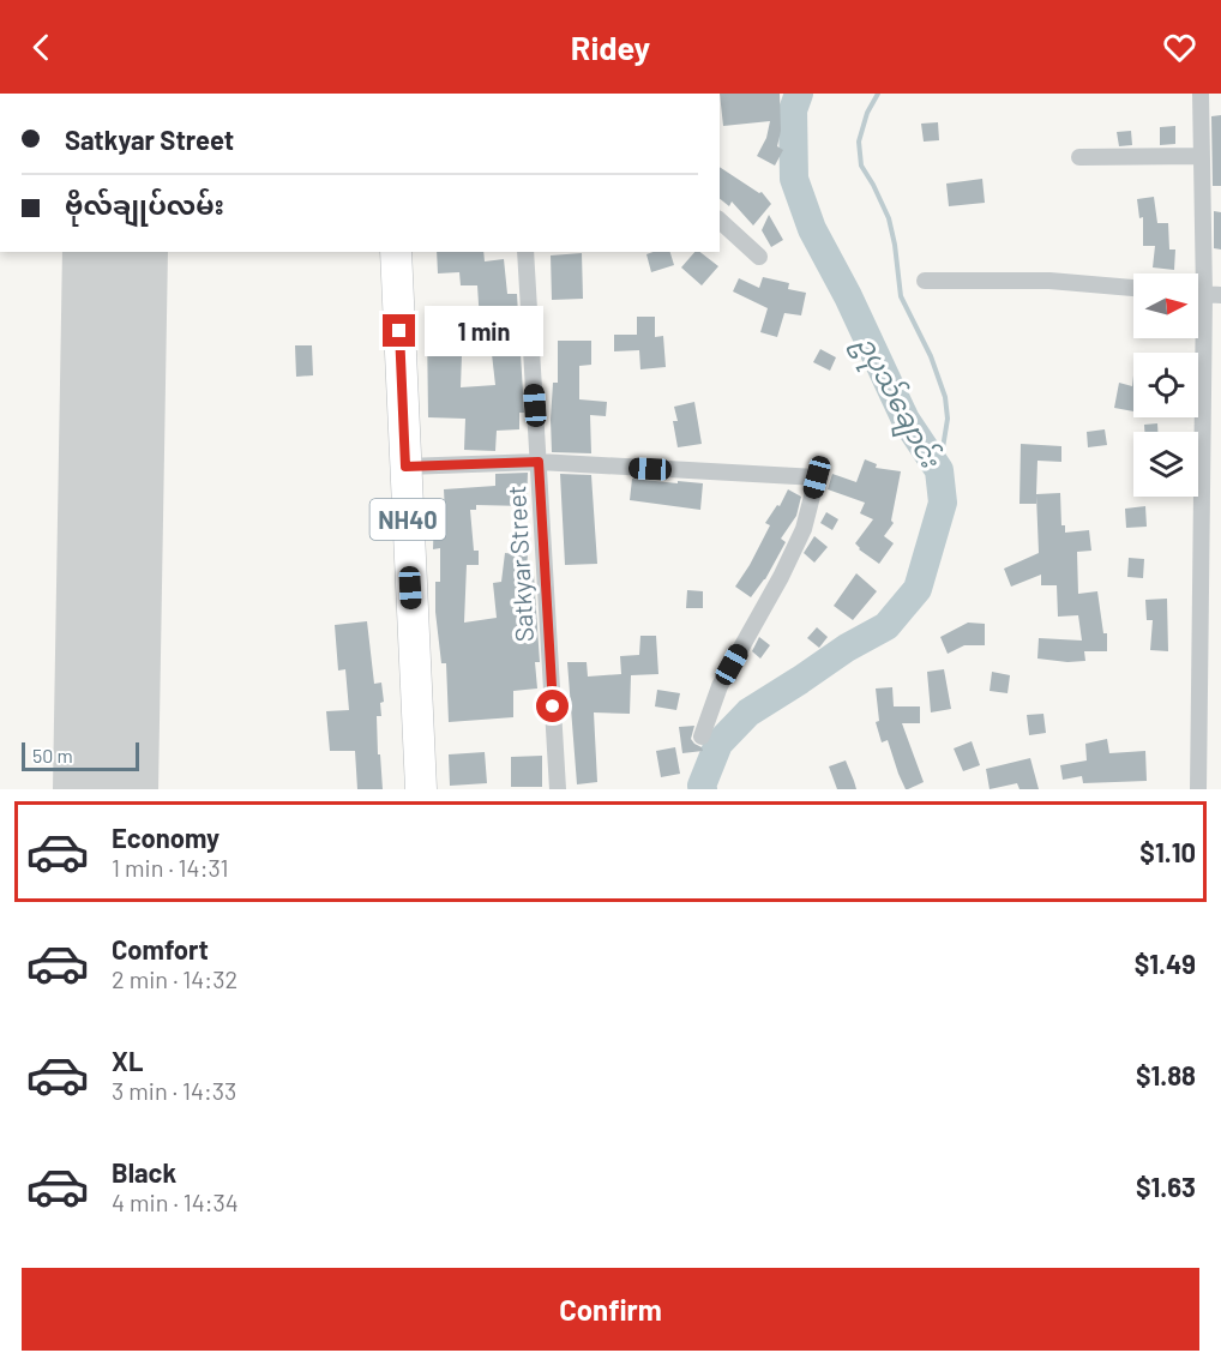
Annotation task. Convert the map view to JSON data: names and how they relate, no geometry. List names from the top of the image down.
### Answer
{
  "streets": {
    "highway": ["NH40"],
    "street": ["Satkyar Street"]
  },
  "water": ["ဥပုသ်ချောင်း"],
  "scale_bar": "50 m",
  "north": "right",
  "page": {
    "header": "Ridey",
    "banner": ["Satkyar Street", "ဗိုလ်ချုပ်လမ်း"],
    "bubble": "1 min",
    "scale": "50 m",
    "list": [
      {
        "name": "Economy",
        "note": "1 min · 14:31",
        "value": "$1.10"
      },
      {
        "name": "Comfort",
        "note": "2 min · 14:32",
        "value": "$1.49"
      },
      {
        "name": "XL",
        "note": "3 min · 14:33",
        "value": "$1.88"
      },
      {
        "name": "Black",
        "note": "4 min · 14:34",
        "value": "$1.63"
      }
    ],
    "buttons": "Confirm"
  }
}
